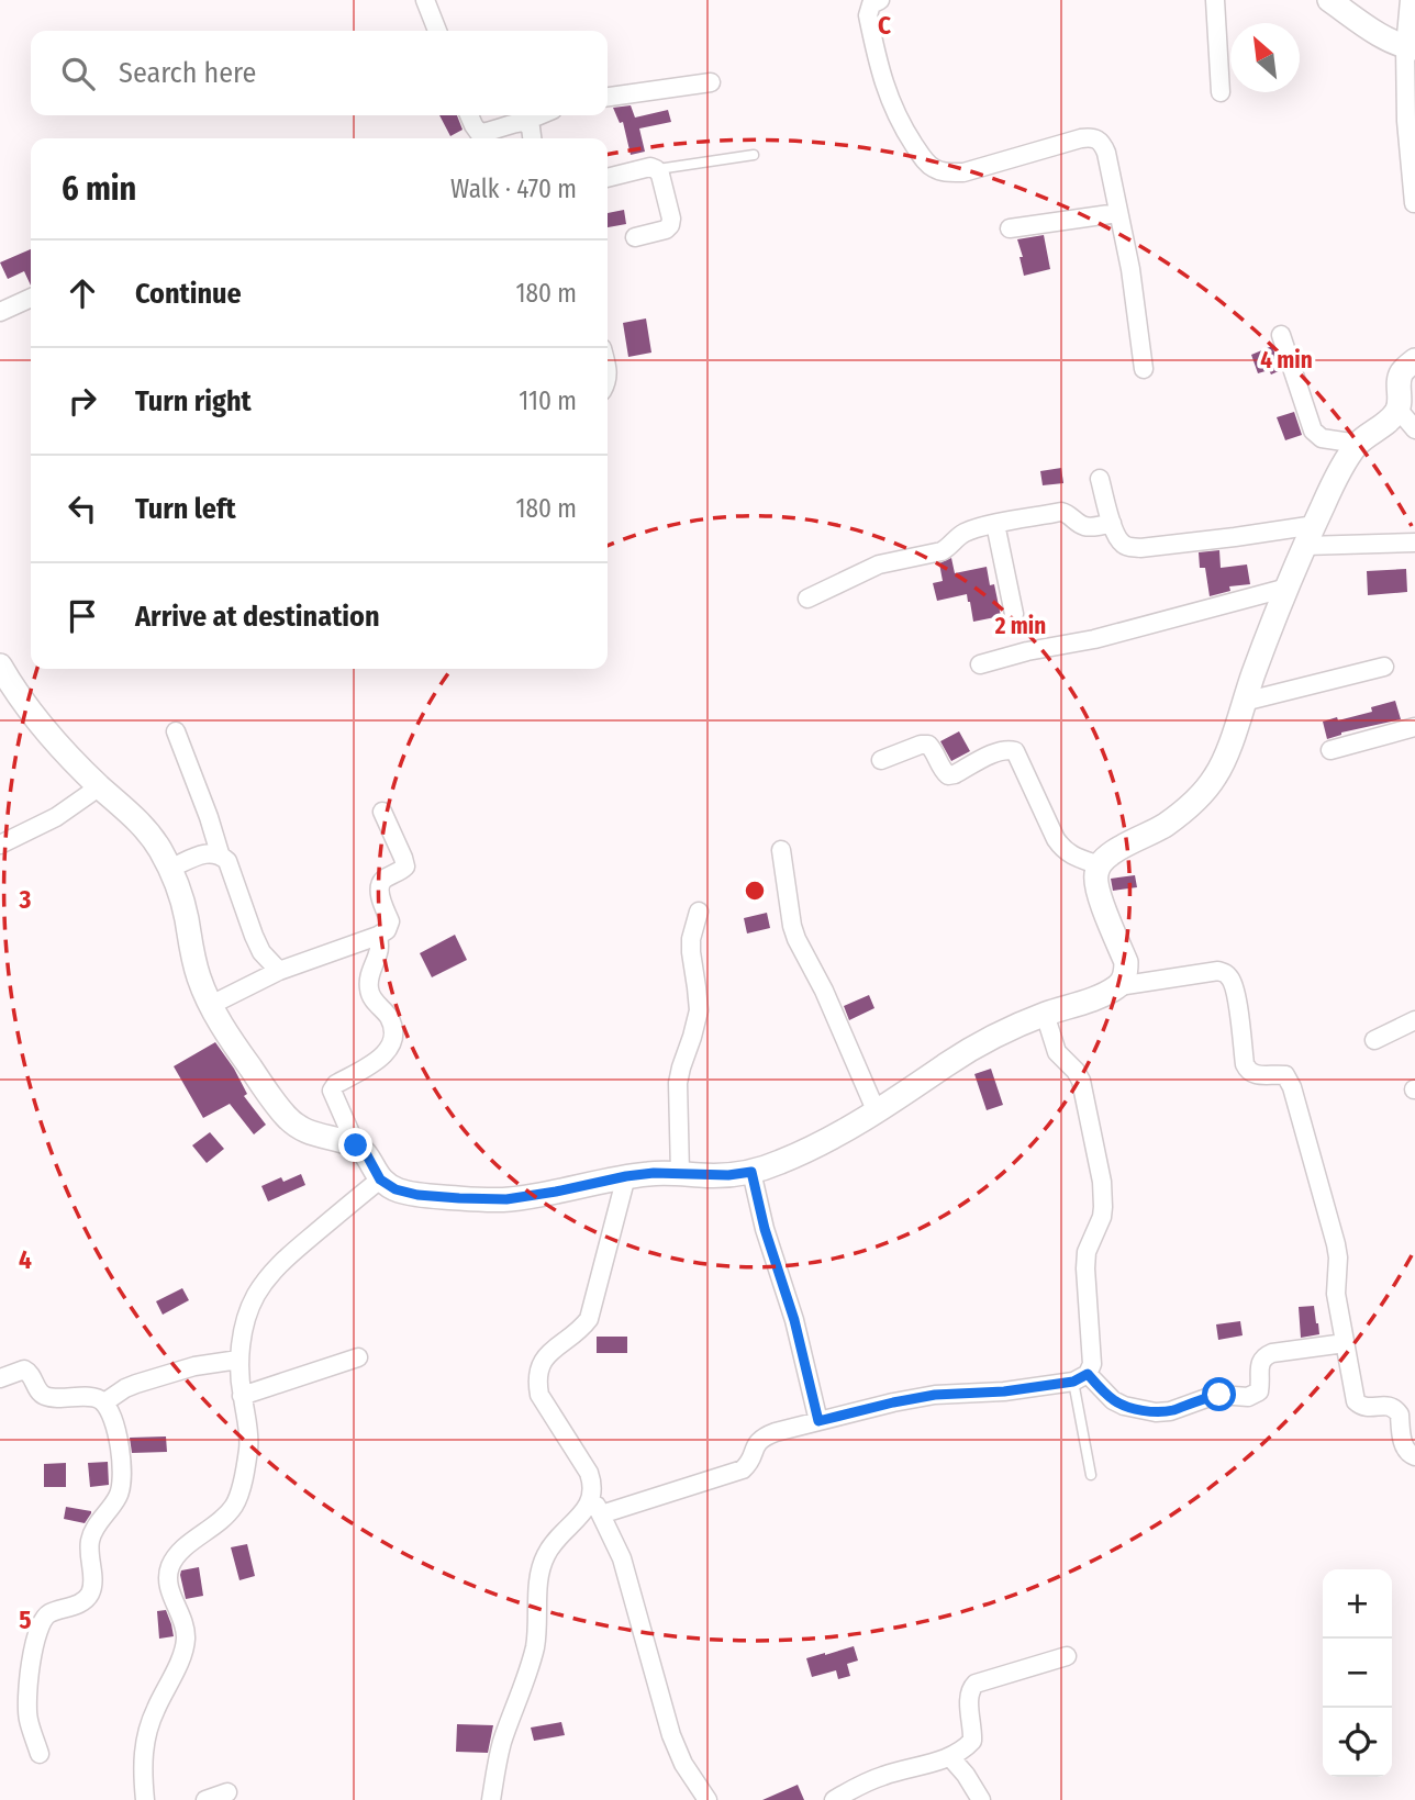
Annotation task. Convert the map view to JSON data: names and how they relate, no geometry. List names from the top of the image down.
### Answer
{
  "north": "top left",
  "page": {
    "search": "Search here",
    "heading": ["6 min", "Walk · 470 m"],
    "list": [
      ["Continue", "180 m"],
      ["Turn right", "110 m"],
      ["Turn left", "180 m"],
      "Arrive at destination"
    ],
    "map_buttons": ["+", "−"]
  },
  "grid": {
    "columns": ["C"],
    "rows": ["3", "4", "5"]
  },
  "rings": ["4 min", "2 min"]
}
